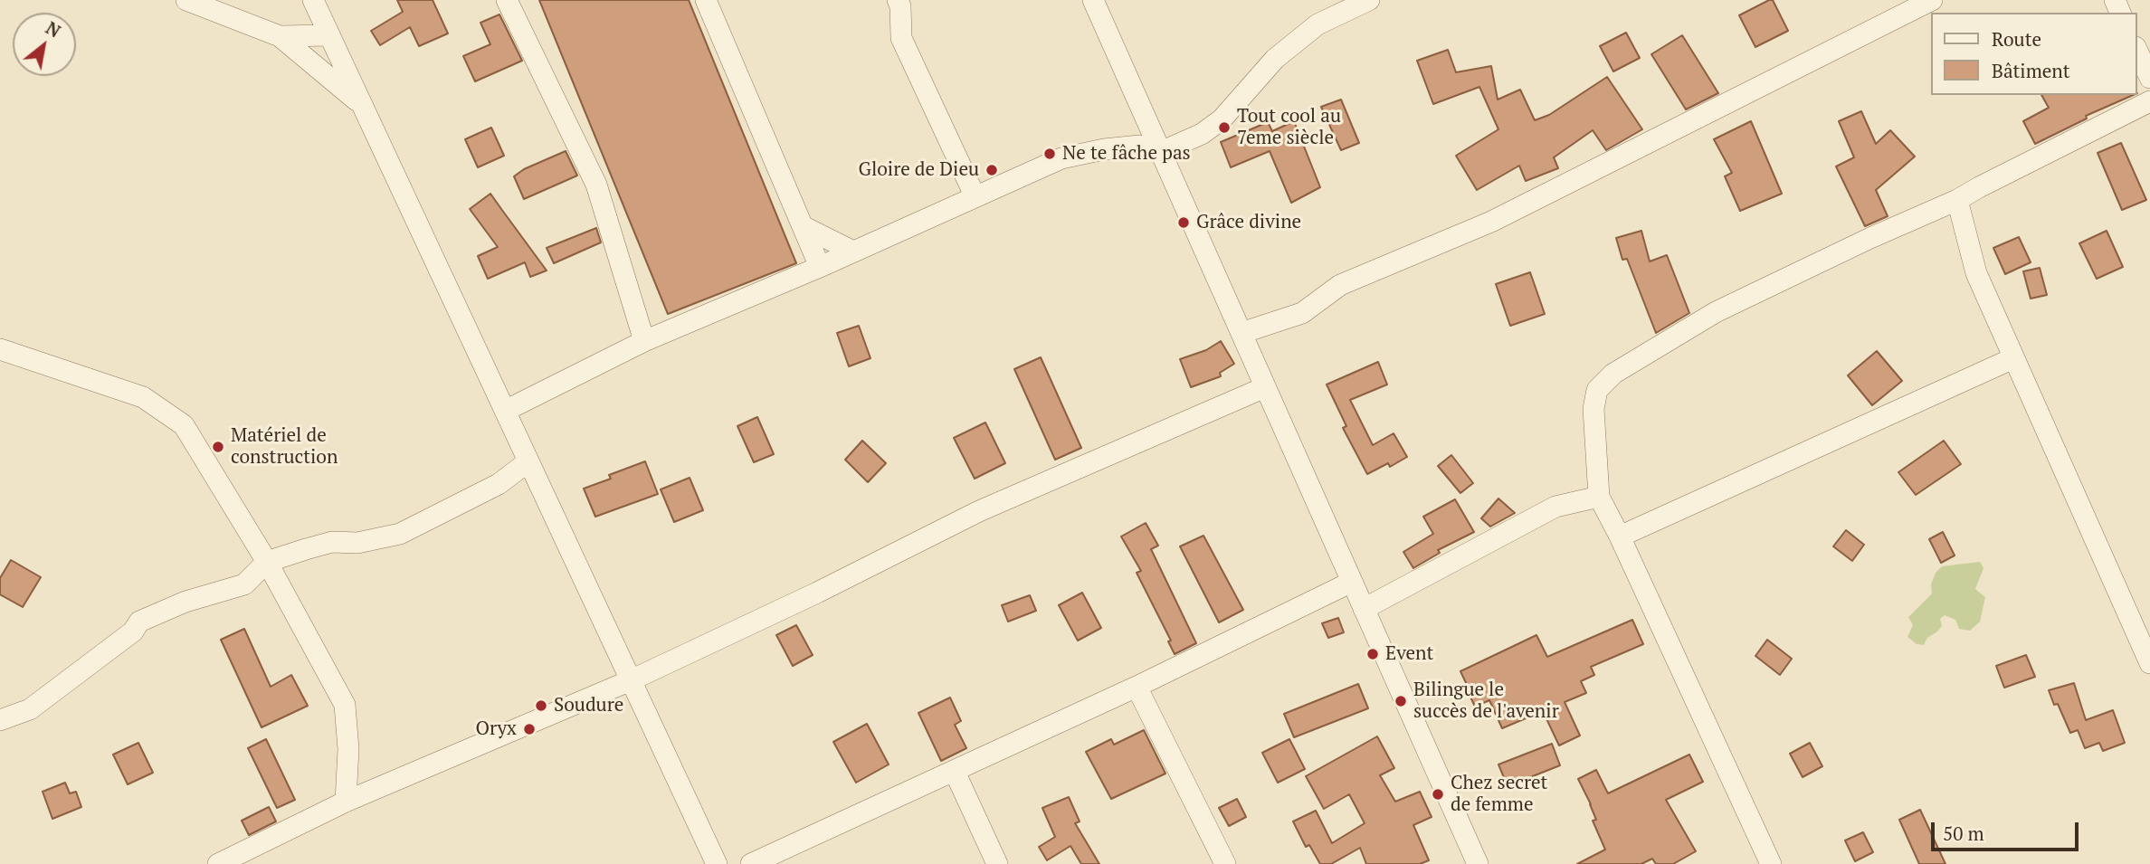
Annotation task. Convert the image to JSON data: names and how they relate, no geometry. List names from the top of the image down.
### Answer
{
  "places": [
    "Tout cool au 7eme siècle",
    "Ne te fâche pas",
    "Gloire de Dieu",
    "Grâce divine",
    "Matériel de construction",
    "Event",
    "Bilingue le succès de l'avenir",
    "Soudure",
    "Oryx",
    "Chez secret de femme"
  ],
  "legend": ["Route", "Bâtiment"],
  "scale_bar": "50 m",
  "north": "top right"
}
